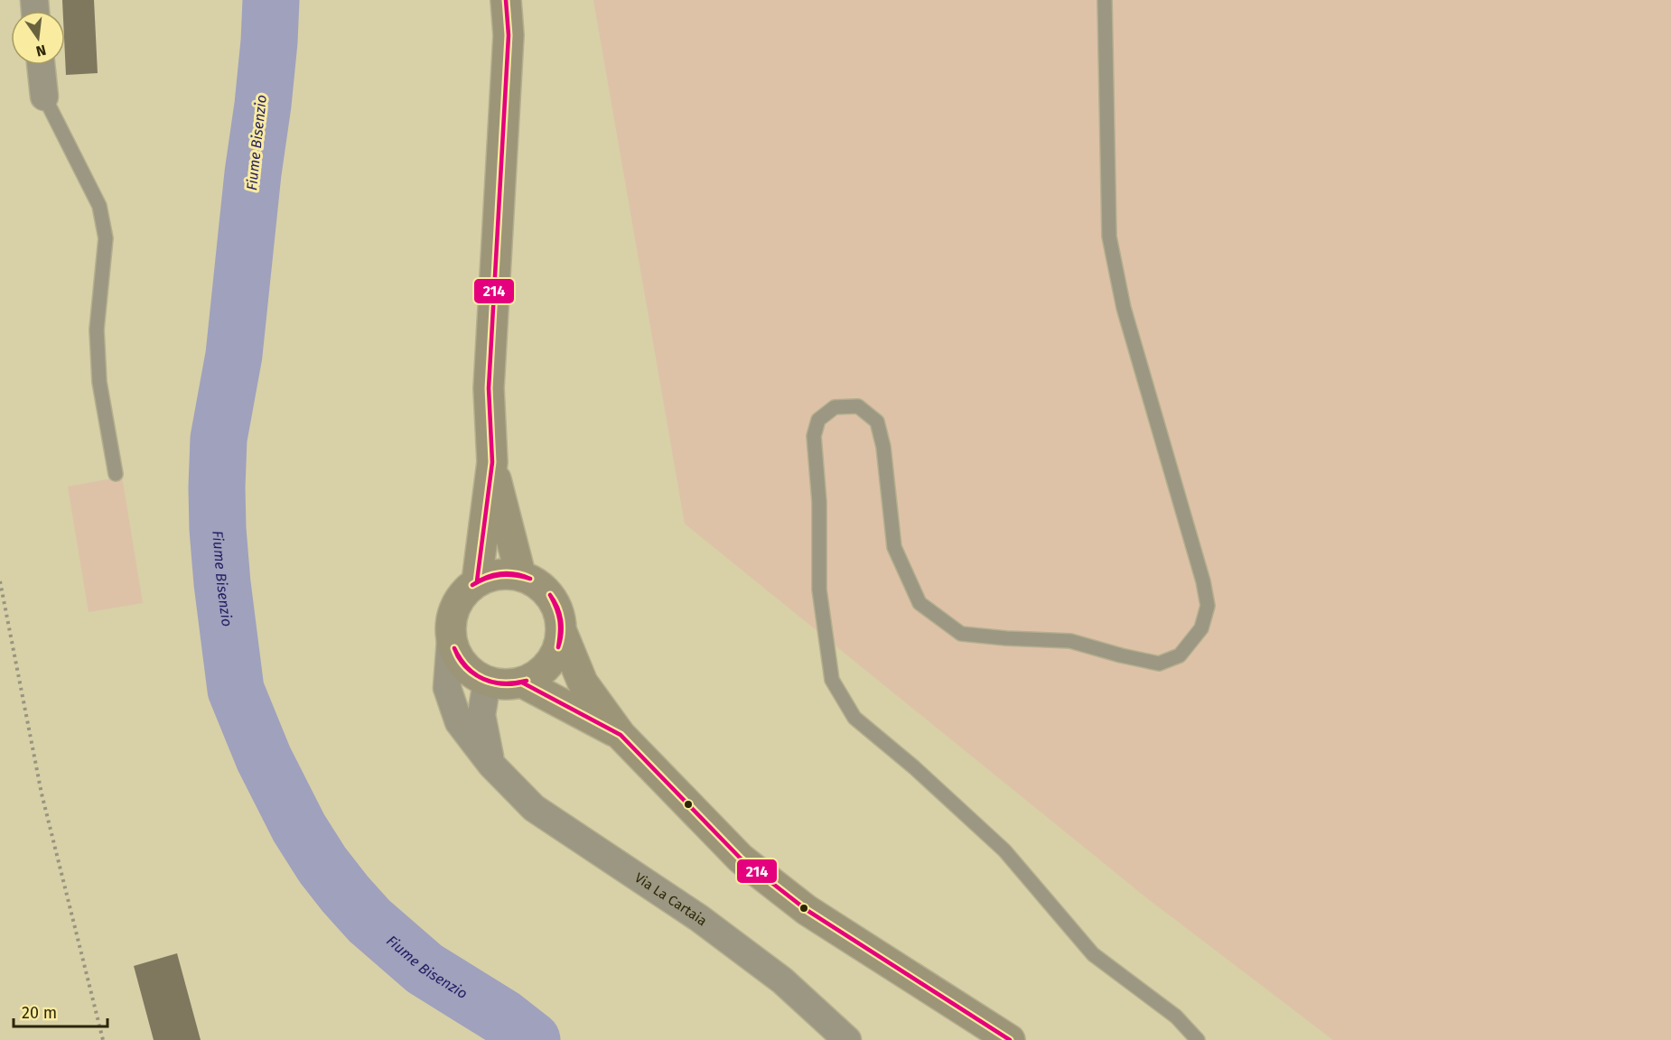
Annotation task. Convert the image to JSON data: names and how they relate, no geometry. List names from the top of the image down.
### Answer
{
  "streets": {
    "street": ["Via La Cartaia"]
  },
  "water": ["Fiume Bisenzio"],
  "lines": ["transit line 214"],
  "scale_bar": "20 m",
  "north": "bottom"
}
